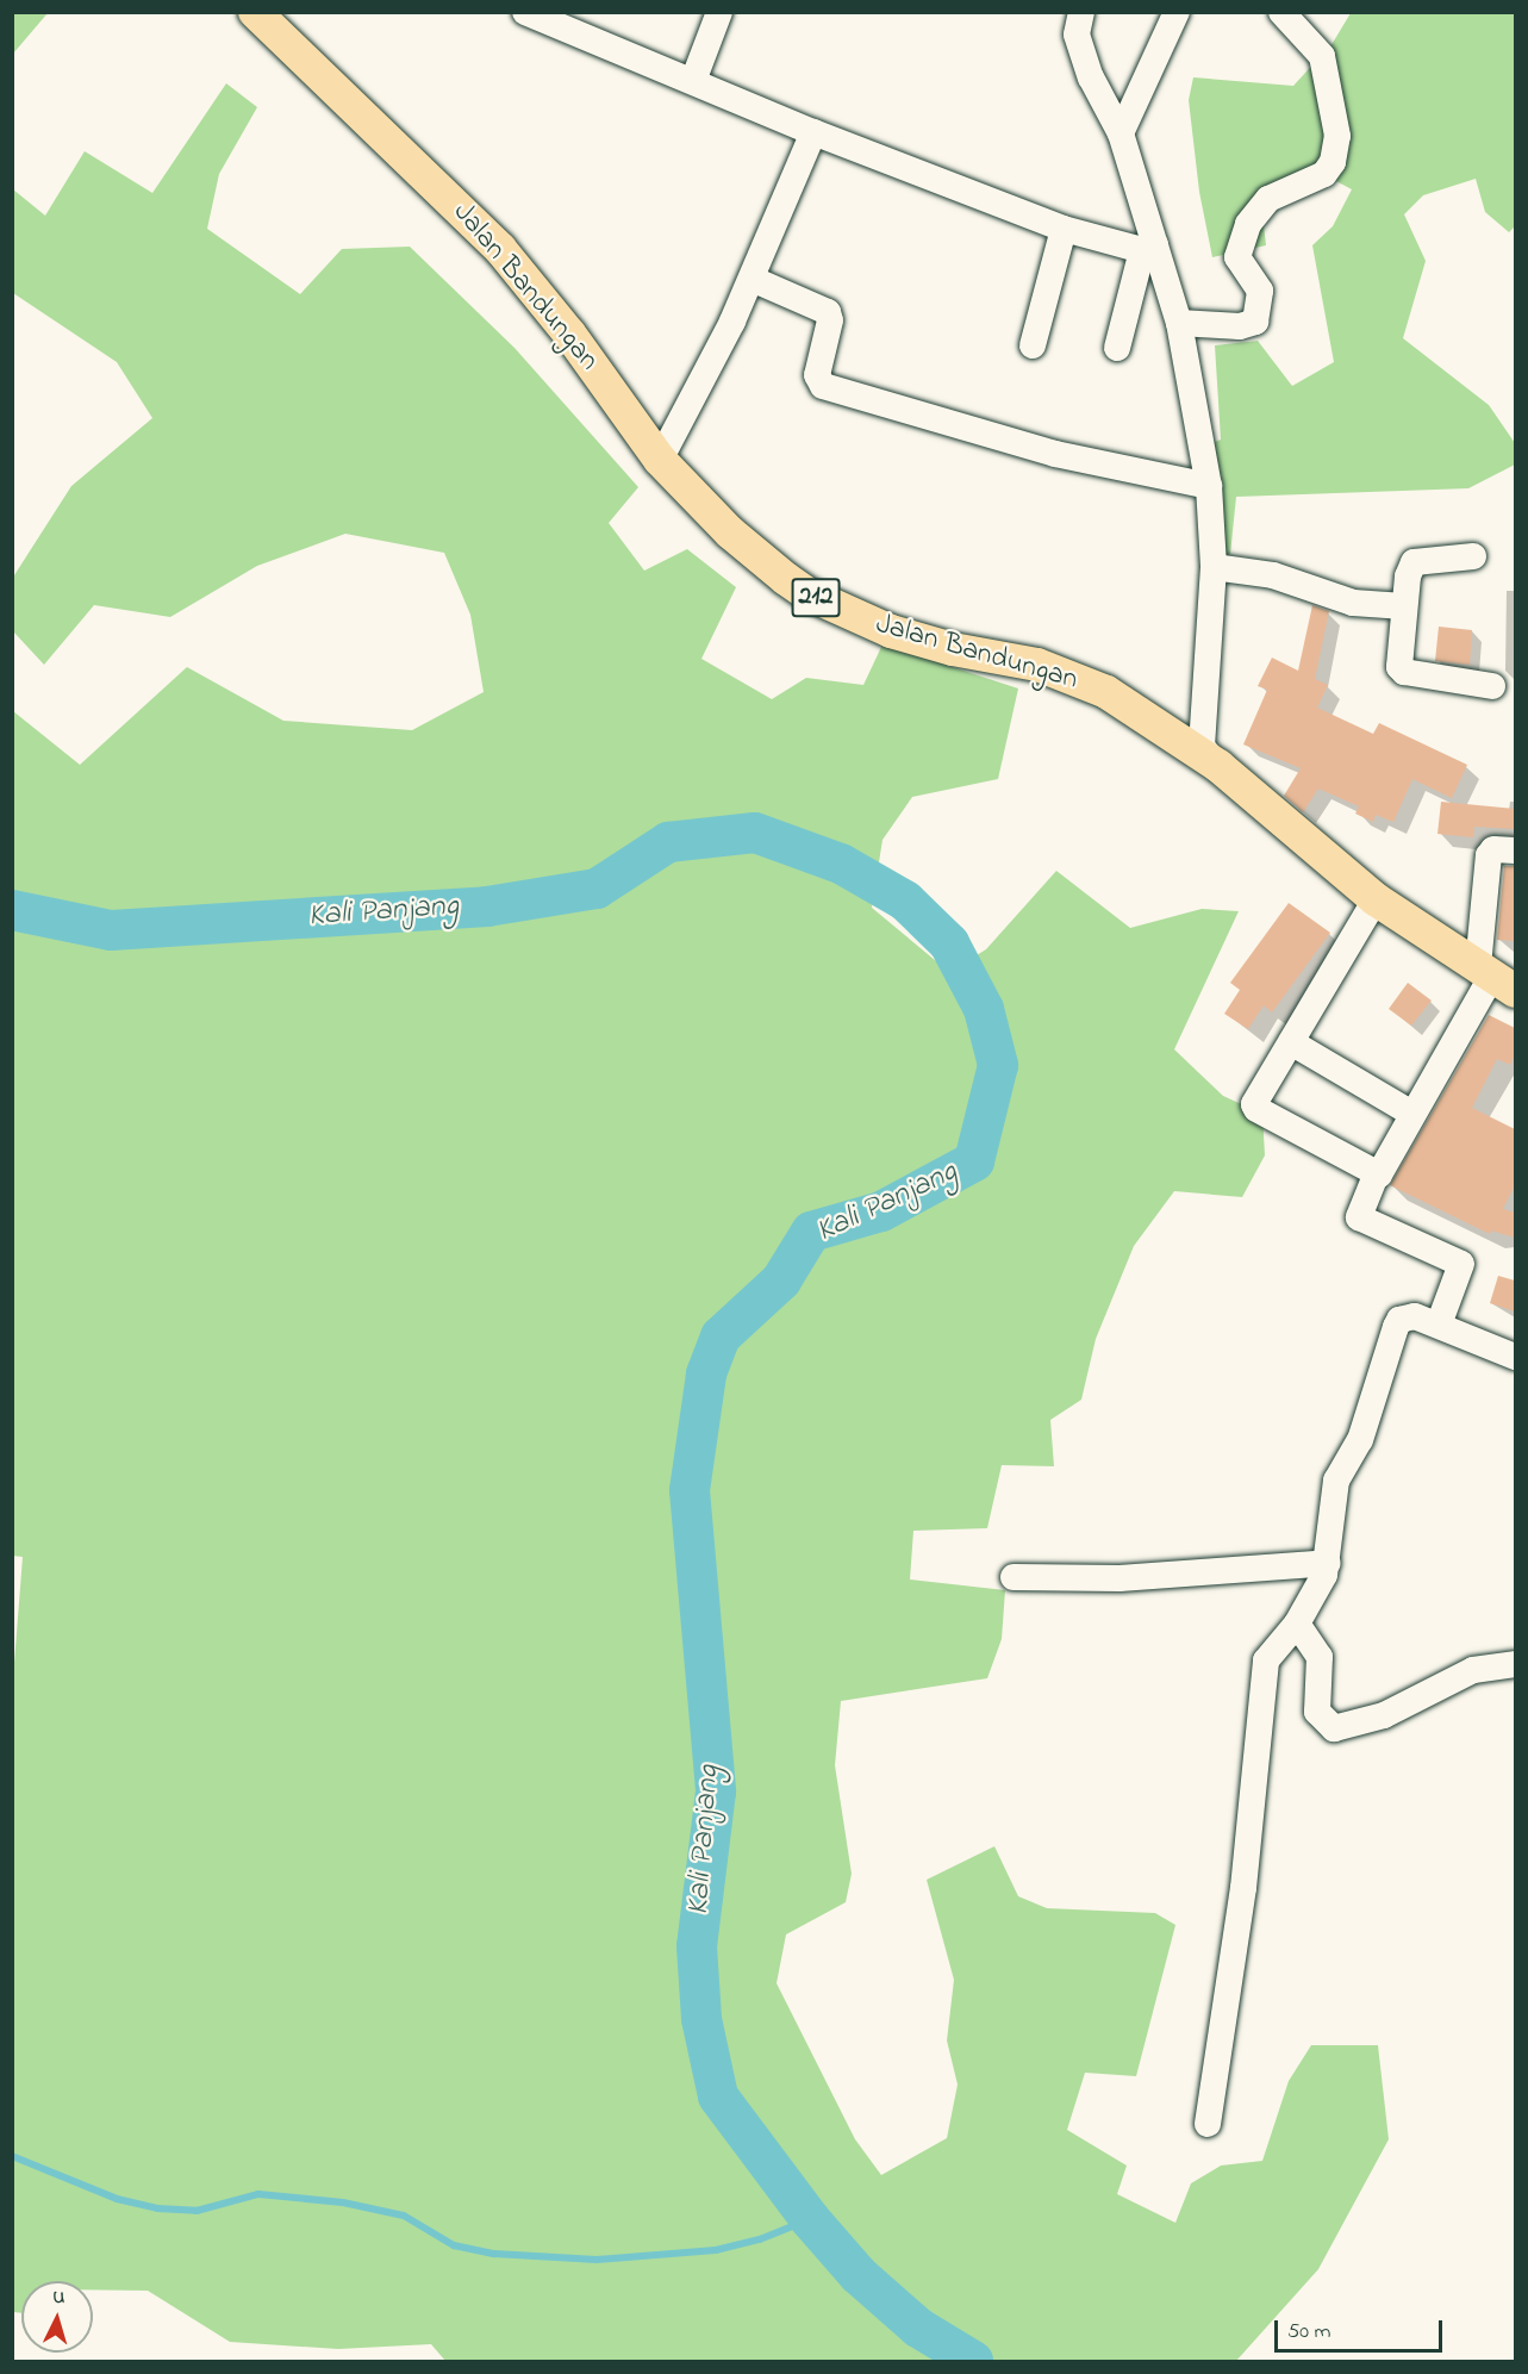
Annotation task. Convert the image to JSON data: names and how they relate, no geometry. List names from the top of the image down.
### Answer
{
  "streets": {
    "main road": ["Jalan Bandungan", "212"]
  },
  "water": ["Kali Panjang"],
  "scale_bar": "50 m",
  "north": "top"
}
